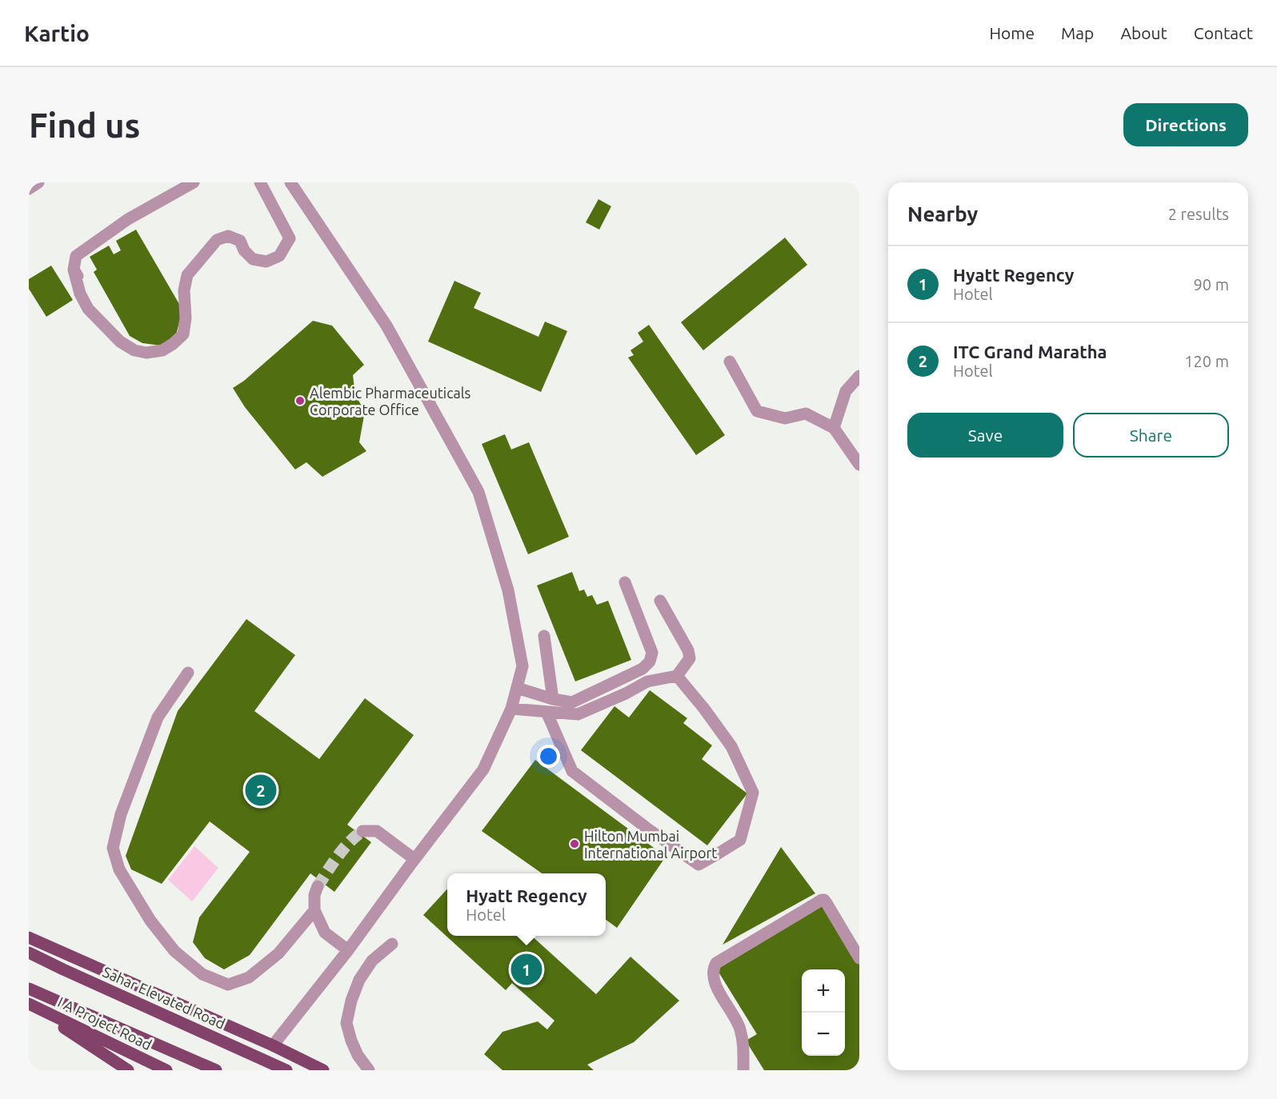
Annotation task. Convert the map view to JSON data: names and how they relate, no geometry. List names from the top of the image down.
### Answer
{
  "streets": {
    "main road": ["Sahar Elevated Road", "I A Project Road"]
  },
  "places": ["Alembic Pharmaceuticals Corporate Office", "Hilton Mumbai International Airport"],
  "page": {
    "header": "Kartio",
    "nav": [
      "Home",
      "Map",
      "About",
      "Contact"
    ],
    "buttons": [
      "Directions",
      ["Save", "Share"]
    ],
    "title": "Find us",
    "heading": ["Nearby", "2 results"],
    "list": [
      {
        "mark": "1",
        "name": "Hyatt Regency",
        "note": "Hotel",
        "value": "90 m"
      },
      {
        "mark": "2",
        "name": "ITC Grand Maratha",
        "note": "Hotel",
        "value": "120 m"
      }
    ],
    "pins": ["2", "1"],
    "popup": ["Hyatt Regency", "Hotel"],
    "map_buttons": ["+", "−"]
  }
}
